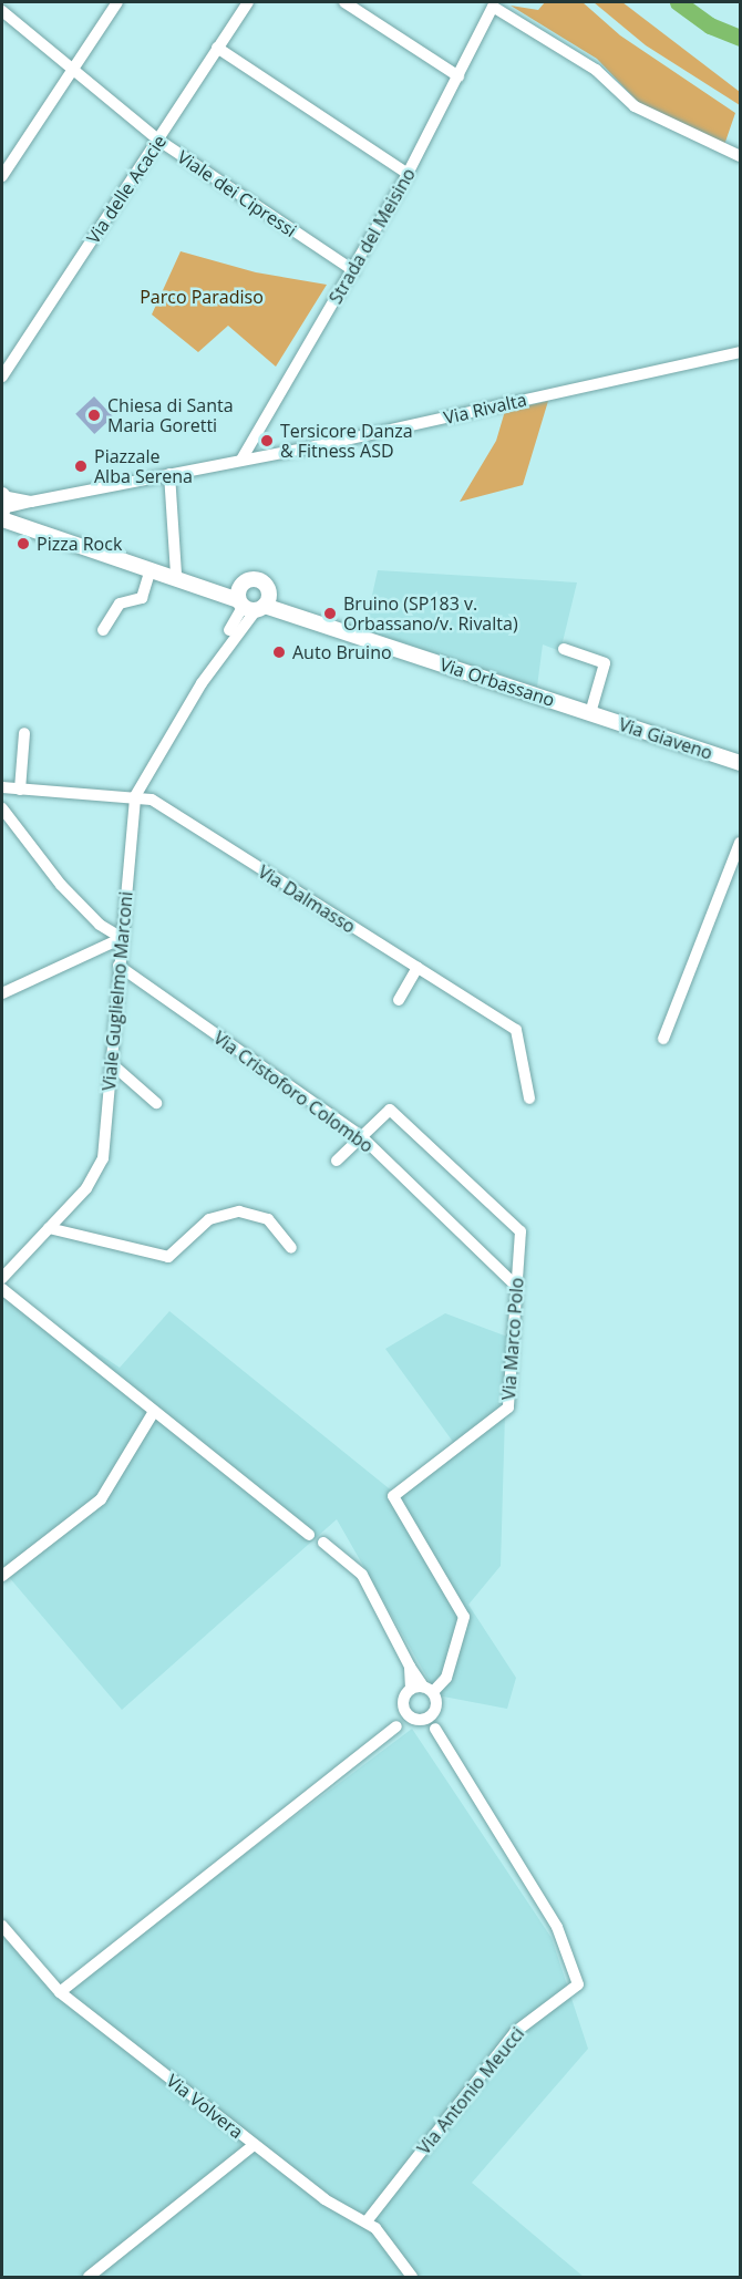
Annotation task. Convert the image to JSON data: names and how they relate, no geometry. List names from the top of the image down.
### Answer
{
  "streets": {
    "main road": ["Via Orbassano", "Via Giaveno"],
    "street": [
      "Via delle Acacie",
      "Viale dei Cipressi",
      "Strada del Meisino",
      "Via Rivalta",
      "Via Dalmasso",
      "Viale Guglielmo Marconi",
      "Via Cristoforo Colombo",
      "Via Marco Polo",
      "Via Antonio Meucci",
      "Via Volvera"
    ]
  },
  "crossings": [
    ["Via delle Acacie", "Viale dei Cipressi"],
    ["Viale dei Cipressi", "Strada del Meisino"],
    ["Strada del Meisino", "Via Rivalta"],
    ["Via Rivalta", "Via Orbassano"],
    ["Via Orbassano", "Via Giaveno"],
    ["Via Orbassano", "Viale Guglielmo Marconi"],
    ["Via Dalmasso", "Viale Guglielmo Marconi"],
    ["Viale Guglielmo Marconi", "Via Cristoforo Colombo"],
    ["Via Cristoforo Colombo", "Via Marco Polo"],
    ["Via Antonio Meucci", "Via Volvera"]
  ],
  "parks": ["Parco Paradiso"],
  "places": [
    "Chiesa di Santa Maria Goretti",
    "Tersicore Danza & Fitness ASD",
    "Piazzale Alba Serena",
    "Pizza Rock",
    "Bruino (SP183 v. Orbassano/v. Rivalta)",
    "Auto Bruino"
  ]
}
